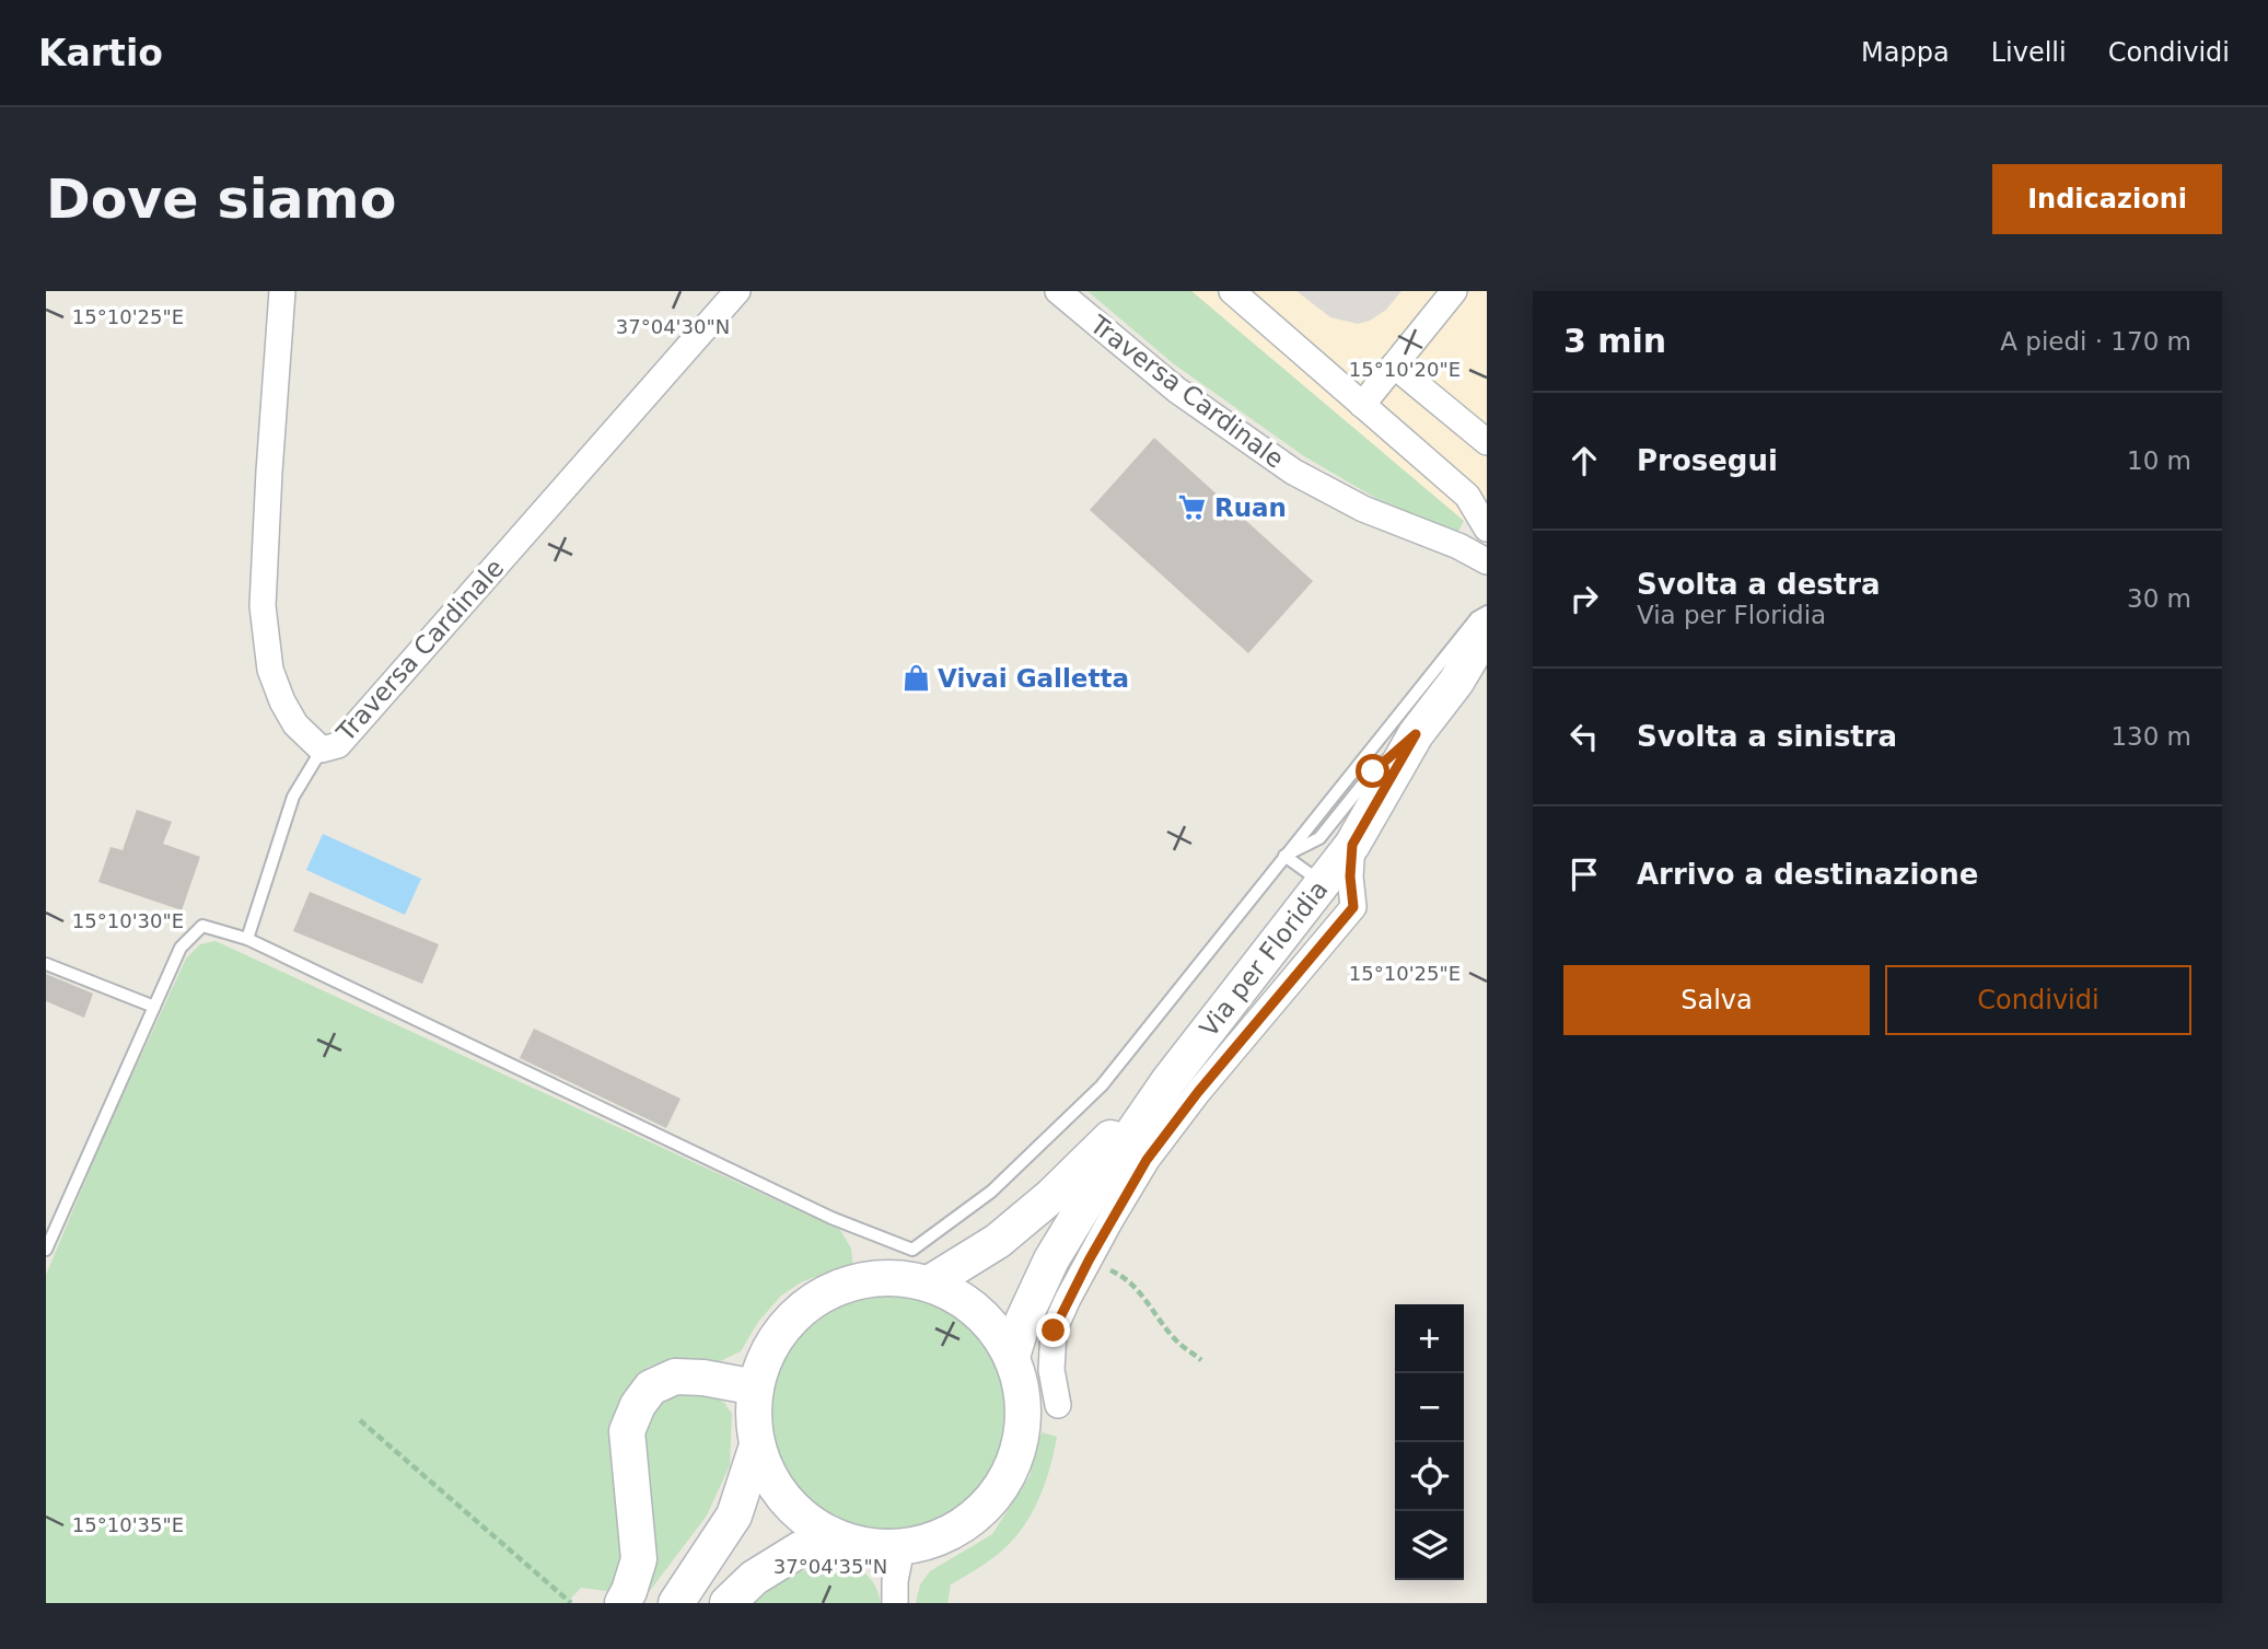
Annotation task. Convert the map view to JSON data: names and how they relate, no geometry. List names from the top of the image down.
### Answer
{
  "streets": {
    "main road": ["Via per Floridia"],
    "street": ["Traversa Cardinale"]
  },
  "places": {
    "supermarket": ["Ruan"],
    "shop": ["Vivai Galletta"]
  },
  "page": {
    "header": "Kartio",
    "nav": ["Mappa", "Livelli", "Condividi"],
    "buttons": [
      "Indicazioni",
      ["Salva", "Condividi"]
    ],
    "title": "Dove siamo",
    "heading": ["3 min", "A piedi · 170 m"],
    "list": [
      ["Prosegui", "10 m"],
      ["Svolta a destra", "Via per Floridia", "30 m"],
      ["Svolta a sinistra", "130 m"],
      "Arrivo a destinazione"
    ],
    "map_buttons": ["+", "−"]
  },
  "coordinates": [
    "15°10'25\"E",
    "37°04'30\"N",
    "15°10'20\"E",
    "15°10'30\"E",
    "15°10'35\"E",
    "37°04'35\"N"
  ]
}
